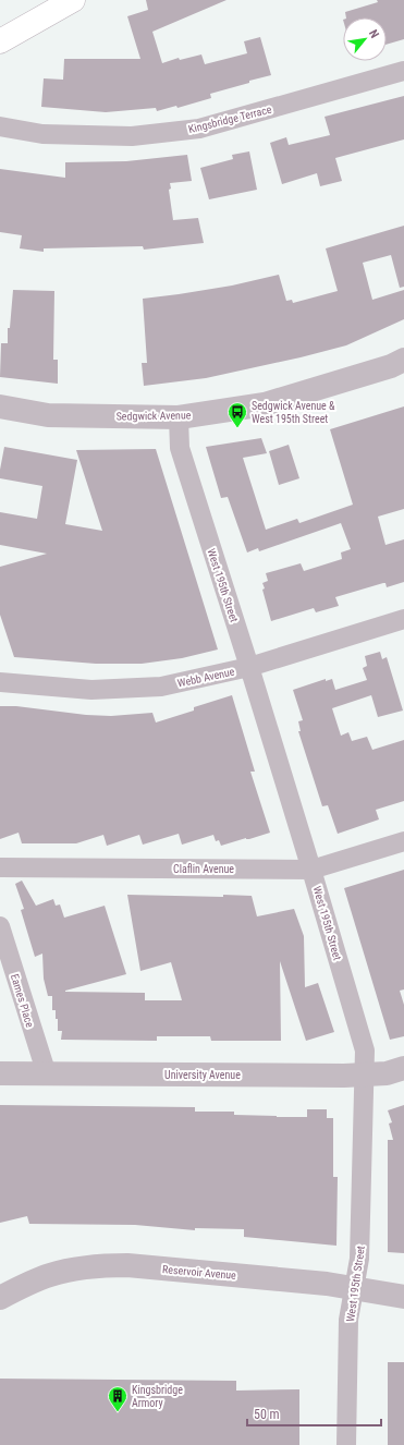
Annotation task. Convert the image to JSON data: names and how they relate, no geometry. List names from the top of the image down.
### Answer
{
  "streets": {
    "street": [
      "Kingsbridge Terrace",
      "Sedgwick Avenue",
      "West 195th Street",
      "Webb Avenue",
      "Claflin Avenue",
      "Eames Place",
      "University Avenue",
      "Reservoir Avenue"
    ]
  },
  "crossings": [
    ["Sedgwick Avenue", "West 195th Street"],
    ["West 195th Street", "Webb Avenue"],
    ["West 195th Street", "Claflin Avenue"],
    ["West 195th Street", "University Avenue"],
    ["West 195th Street", "Reservoir Avenue"],
    ["Eames Place", "University Avenue"]
  ],
  "places": {
    "bus stop": ["Sedgwick Avenue & West 195th Street"],
    "building": ["Kingsbridge Armory"]
  },
  "scale_bar": "50 m",
  "north": "top right"
}
